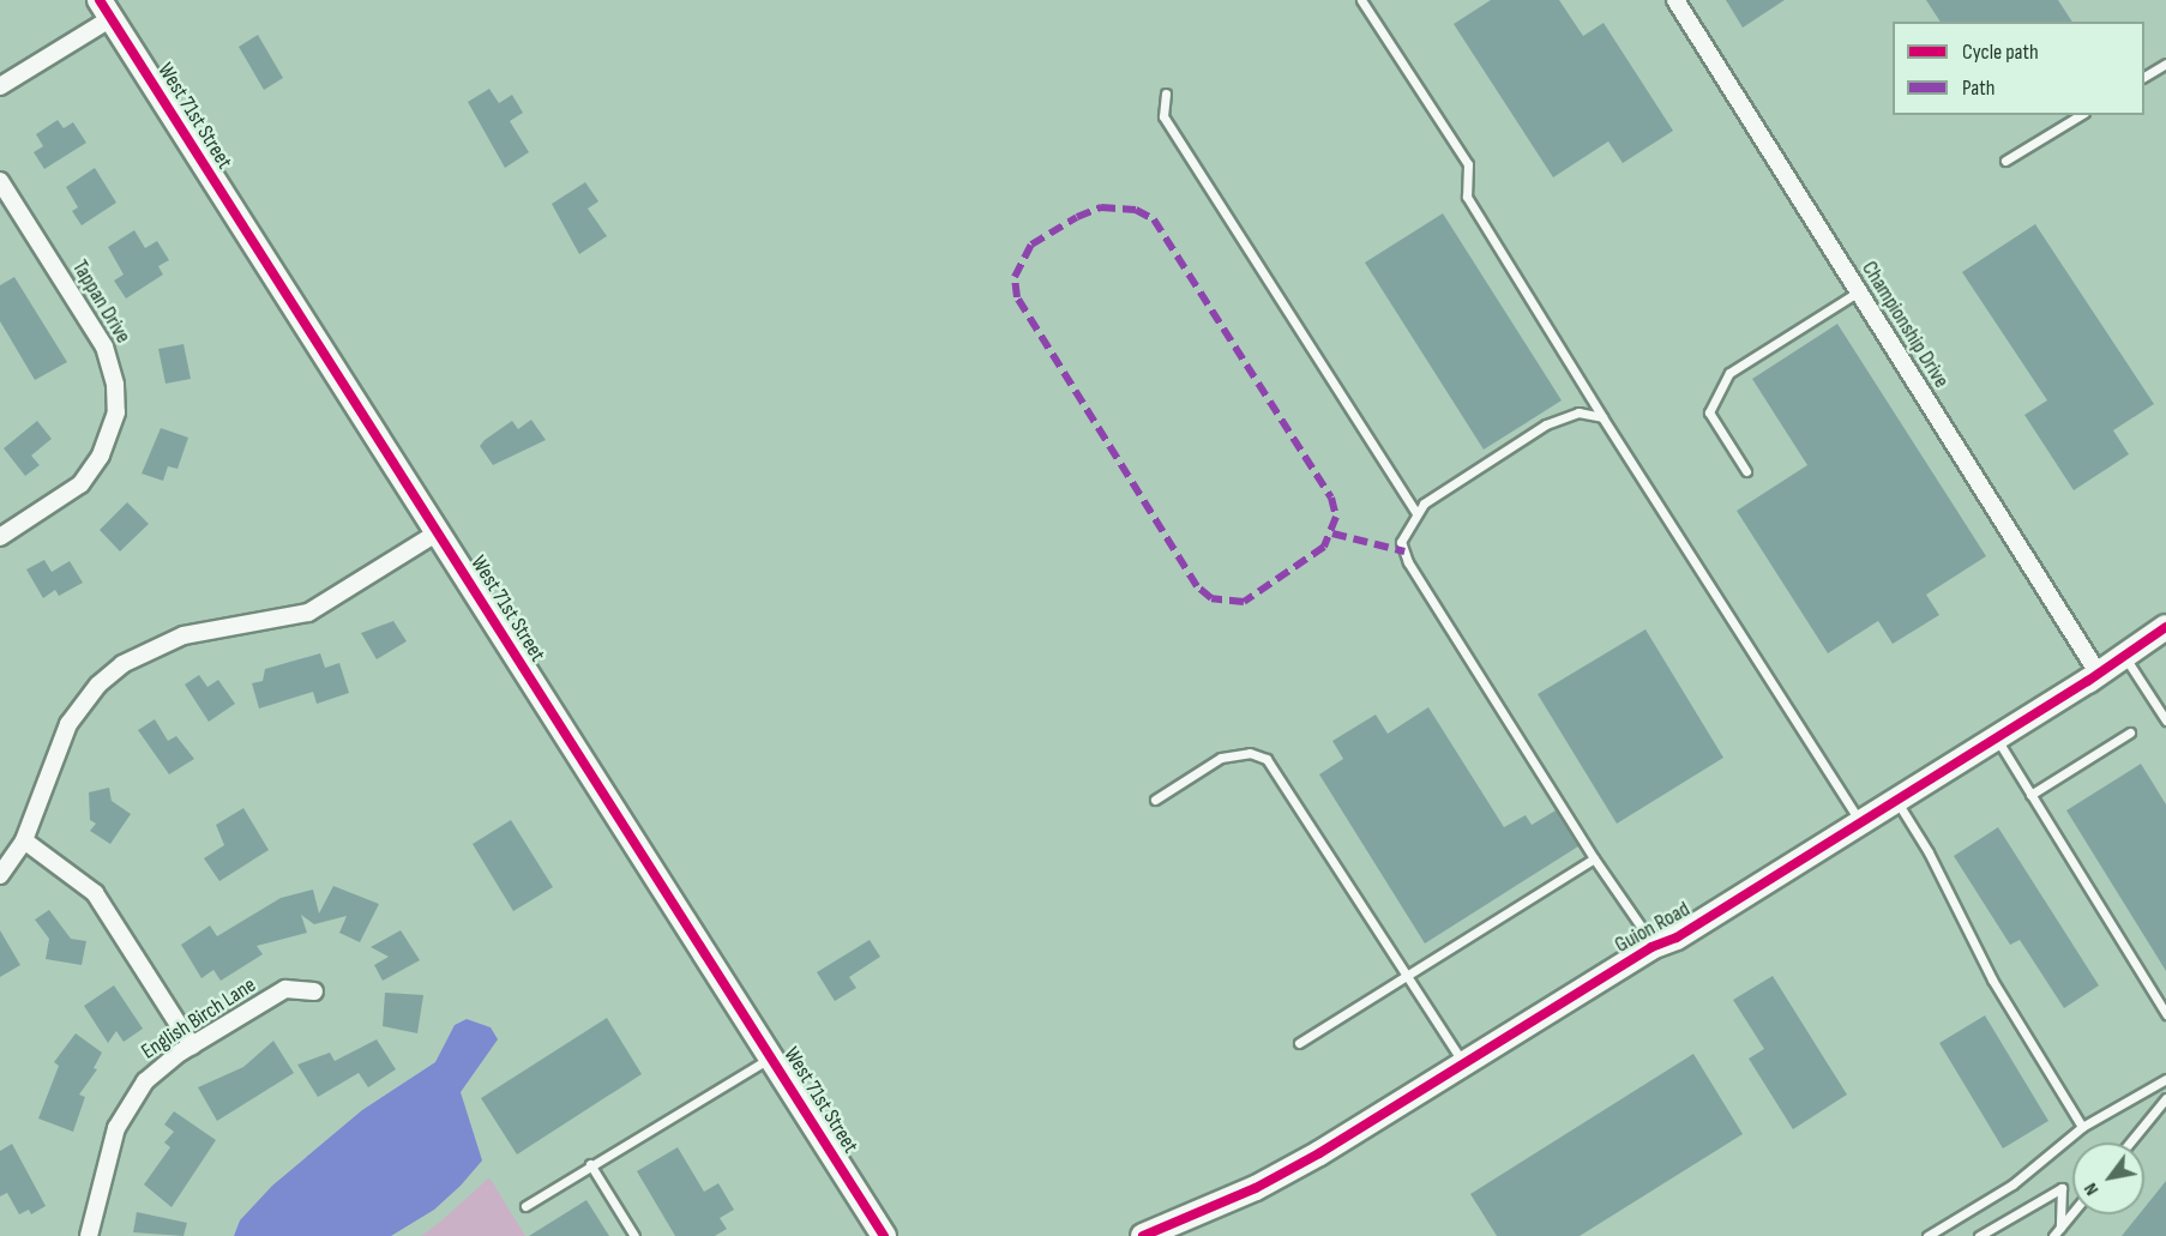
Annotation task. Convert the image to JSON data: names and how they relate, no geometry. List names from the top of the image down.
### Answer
{
  "streets": {
    "main road": ["West 71st Street", "Guion Road"],
    "street": ["Tappan Drive", "Championship Drive", "English Birch Lane"]
  },
  "crossings": [
    ["Championship Drive", "Guion Road"]
  ],
  "legend": ["Cycle path", "Path"],
  "north": "bottom left"
}
